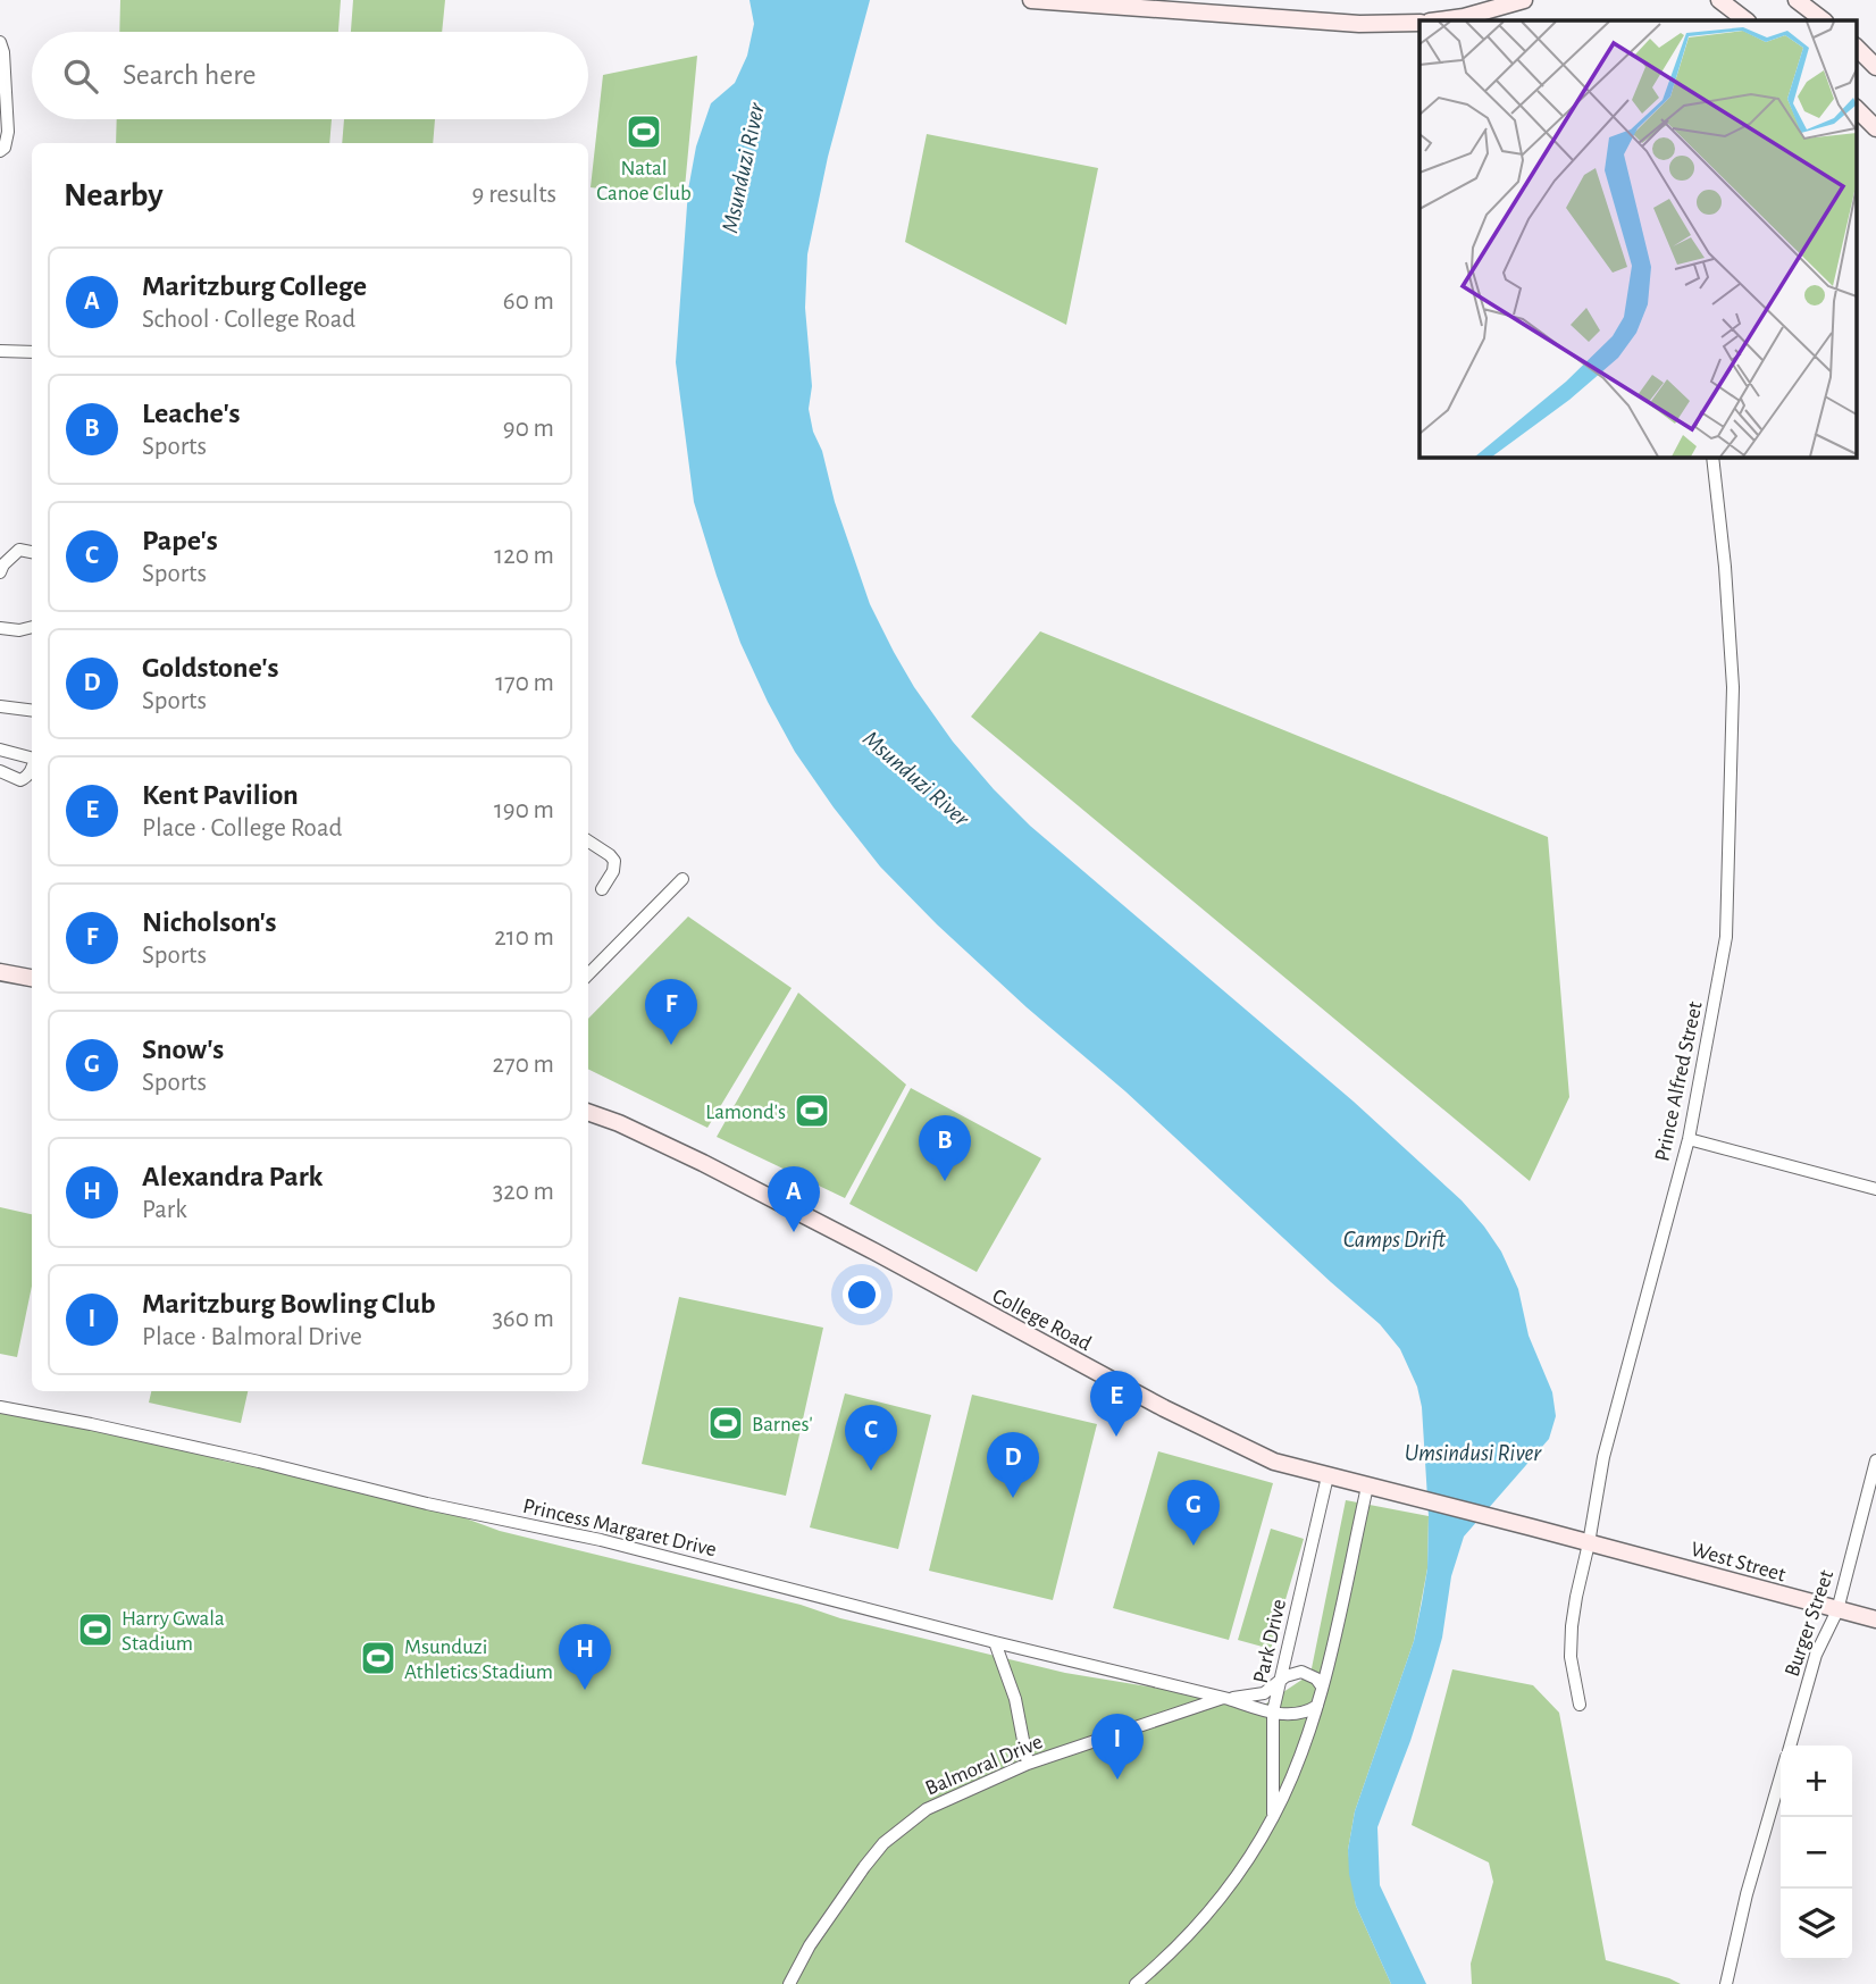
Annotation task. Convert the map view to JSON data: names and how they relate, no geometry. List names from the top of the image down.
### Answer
{
  "streets": {
    "street": [
      "Prince Alfred Street",
      "College Road",
      "Princess Margaret Drive",
      "West Street",
      "Burger Street",
      "Park Drive",
      "Balmoral Drive"
    ]
  },
  "crossings": [
    ["Prince Alfred Street", "College Road"],
    ["Prince Alfred Street", "West Street"],
    ["College Road", "West Street"],
    ["College Road", "Park Drive"],
    ["Princess Margaret Drive", "Park Drive"],
    ["Princess Margaret Drive", "Balmoral Drive"],
    ["West Street", "Burger Street"]
  ],
  "water": ["Msunduzi River", "Camps Drift", "Umsindusi River"],
  "places": {
    "sports": [
      "Natal Canoe Club",
      "Lamond's",
      "Barnes'",
      "Harry Gwala Stadium",
      "Msunduzi Athletics Stadium"
    ]
  },
  "page": {
    "search": "Search here",
    "heading": ["Nearby", "9 results"],
    "list": [
      {
        "mark": "A",
        "name": "Maritzburg College",
        "note": "School · College Road",
        "value": "60 m"
      },
      {
        "mark": "B",
        "name": "Leache's",
        "note": "Sports",
        "value": "90 m"
      },
      {
        "mark": "C",
        "name": "Pape's",
        "note": "Sports",
        "value": "120 m"
      },
      {
        "mark": "D",
        "name": "Goldstone's",
        "note": "Sports",
        "value": "170 m"
      },
      {
        "mark": "E",
        "name": "Kent Pavilion",
        "note": "Place · College Road",
        "value": "190 m"
      },
      {
        "mark": "F",
        "name": "Nicholson's",
        "note": "Sports",
        "value": "210 m"
      },
      {
        "mark": "G",
        "name": "Snow's",
        "note": "Sports",
        "value": "270 m"
      },
      {
        "mark": "H",
        "name": "Alexandra Park",
        "note": "Park",
        "value": "320 m"
      },
      {
        "mark": "I",
        "name": "Maritzburg Bowling Club",
        "note": "Place · Balmoral Drive",
        "value": "360 m"
      }
    ],
    "pins": [
      "F",
      "B",
      "A",
      "E",
      "C",
      "D",
      "G",
      "H",
      "I"
    ],
    "map_buttons": ["+", "−"]
  }
}
